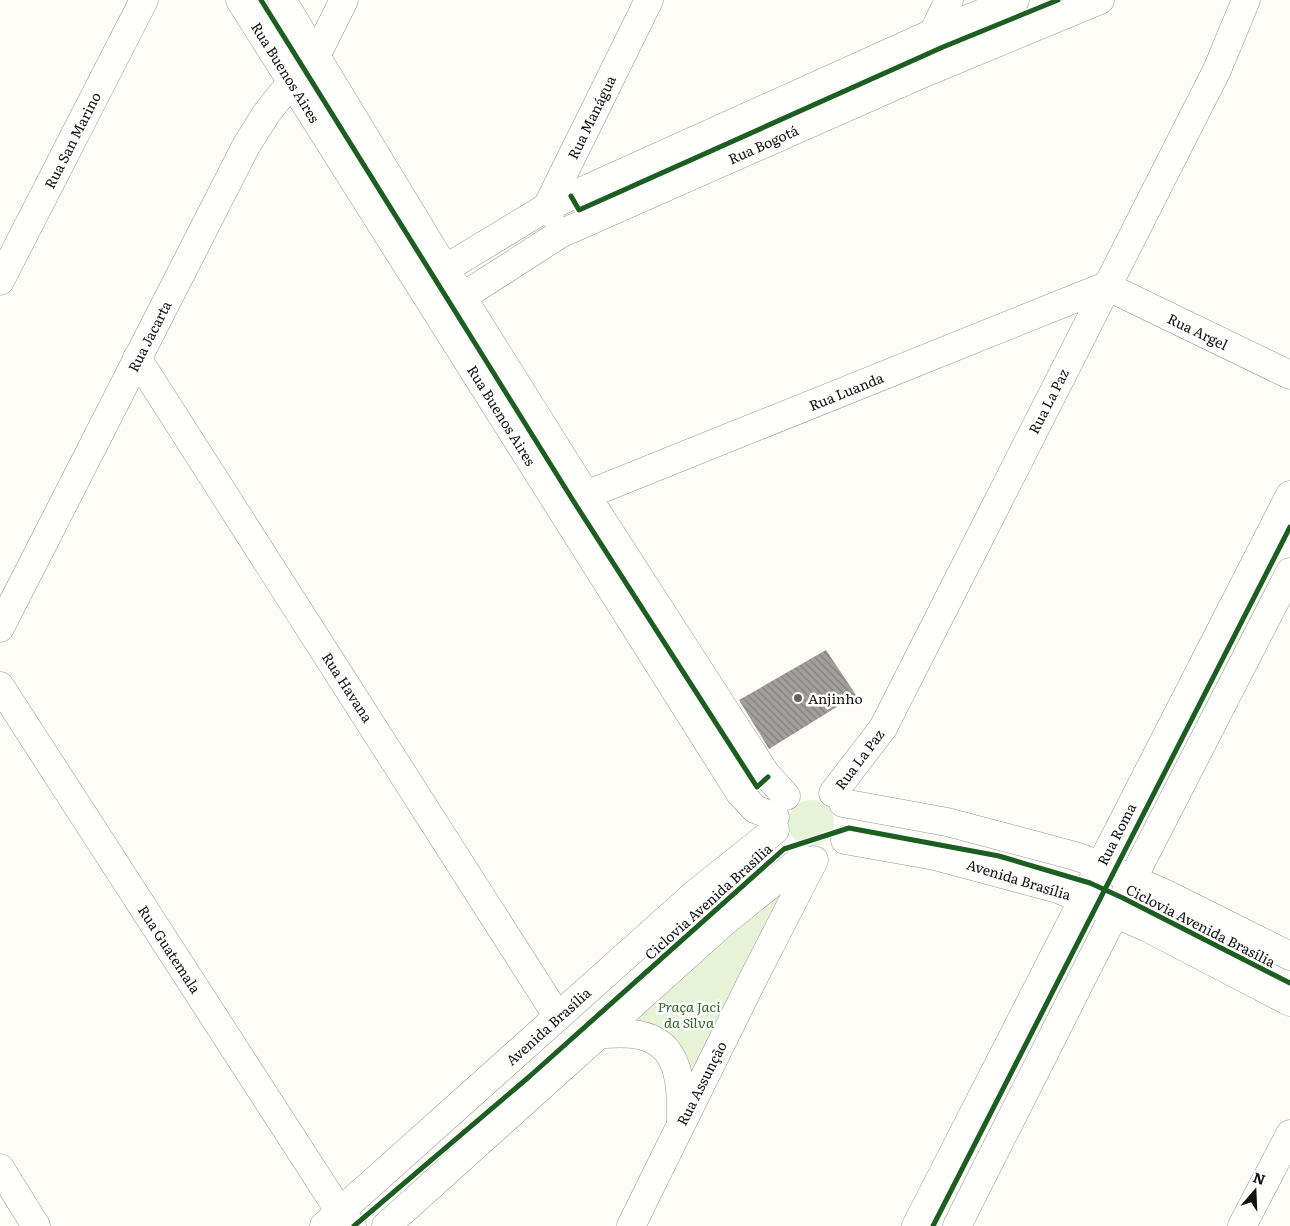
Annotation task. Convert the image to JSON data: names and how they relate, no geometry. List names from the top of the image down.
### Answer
{
  "streets": {
    "street": [
      "Rua Buenos Aires",
      "Rua Manágua",
      "Rua San Marino",
      "Rua Bogotá",
      "Rua Argel",
      "Rua Jacarta",
      "Rua Luanda",
      "Rua La Paz",
      "Rua Havana",
      "Rua Roma",
      "Avenida Brasília",
      "Rua Guatemala",
      "Rua Assunção"
    ],
    "cycle path": ["Ciclovia Avenida Brasília"]
  },
  "crossings": [
    ["Rua Buenos Aires", "Rua Bogotá"],
    ["Rua Buenos Aires", "Rua Jacarta"],
    ["Rua Buenos Aires", "Rua Luanda"],
    ["Rua Buenos Aires", "Rua La Paz"],
    ["Rua Buenos Aires", "Avenida Brasília"],
    ["Rua Buenos Aires", "Rua Assunção"],
    ["Rua Argel", "Rua Luanda"],
    ["Rua Argel", "Rua La Paz"],
    ["Rua Jacarta", "Rua Havana"],
    ["Rua Luanda", "Rua La Paz"],
    ["Rua La Paz", "Avenida Brasília"],
    ["Rua La Paz", "Rua Assunção"],
    ["Rua Havana", "Avenida Brasília"],
    ["Rua Roma", "Avenida Brasília"],
    ["Avenida Brasília", "Rua Guatemala"],
    ["Avenida Brasília", "Rua Assunção"]
  ],
  "parks": ["Praça Jaci da Silva"],
  "places": ["Anjinho"],
  "north": "top"
}
